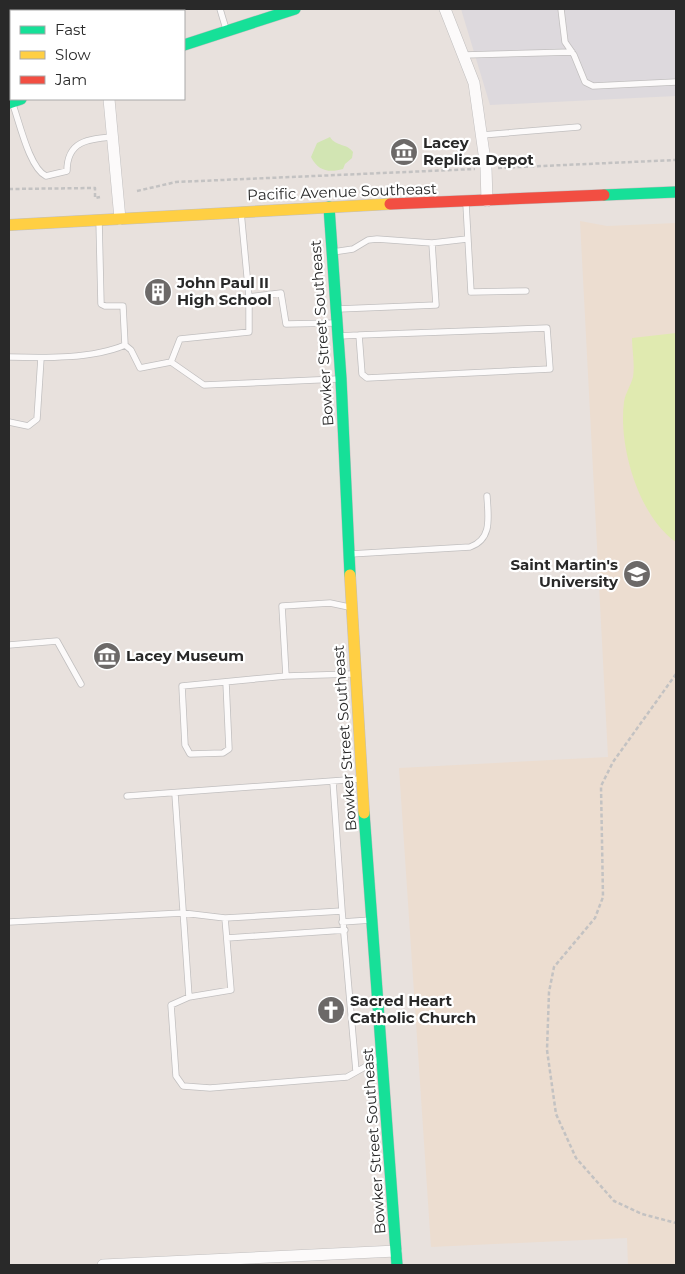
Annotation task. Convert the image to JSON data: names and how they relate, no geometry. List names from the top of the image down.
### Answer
{
  "streets": {
    "street": ["Pacific Avenue Southeast", "Bowker Street Southeast"]
  },
  "crossings": [
    ["Pacific Avenue Southeast", "Bowker Street Southeast"]
  ],
  "places": {
    "museum": ["Lacey Replica Depot", "Lacey Museum"],
    "building": ["John Paul II High School"],
    "school or university": ["Saint Martin's University"],
    "church": ["Sacred Heart Catholic Church"]
  },
  "legend": ["Fast", "Slow", "Jam"]
}
